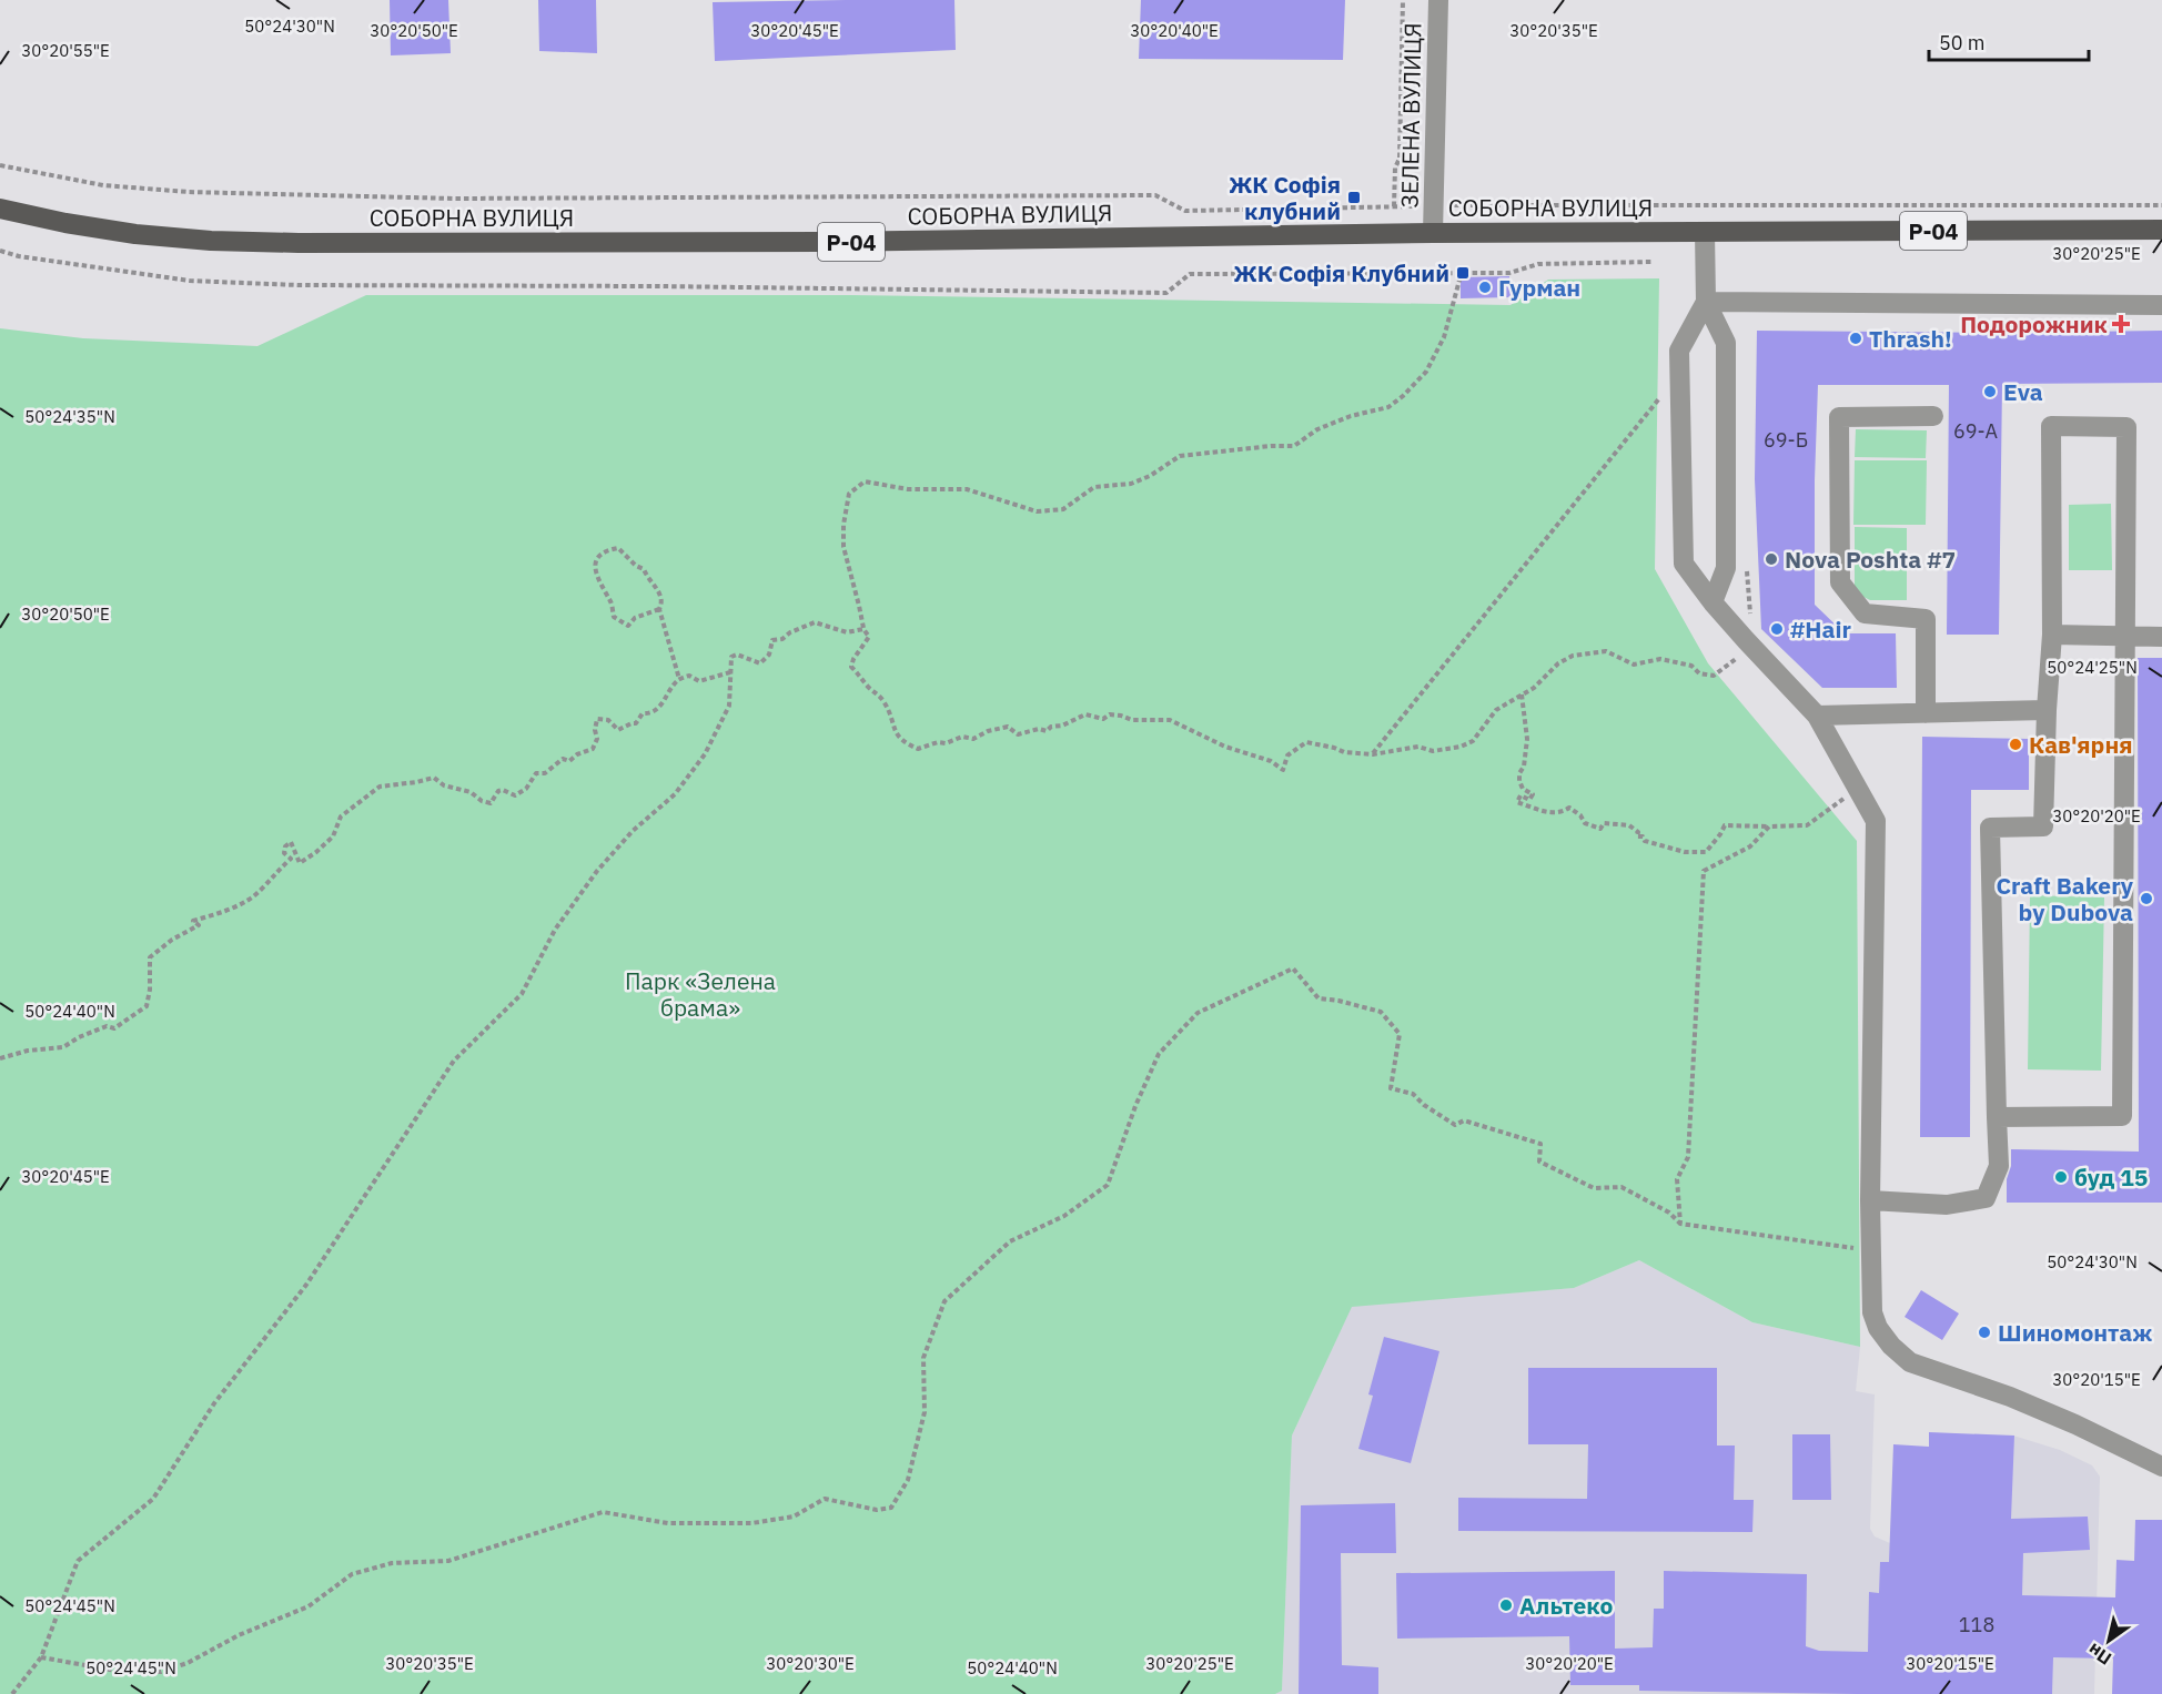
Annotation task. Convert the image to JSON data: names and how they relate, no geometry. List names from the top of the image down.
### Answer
{
  "streets": {
    "main road": ["СОБОРНА ВУЛИЦЯ", "Р-04"],
    "street": ["ЗЕЛЕНА ВУЛИЦЯ"]
  },
  "crossings": [
    ["ЗЕЛЕНА ВУЛИЦЯ", "СОБОРНА ВУЛИЦЯ"],
    ["СОБОРНА ВУЛИЦЯ", "Р-04"]
  ],
  "parks": ["Парк «Зелена брама»"],
  "places": {
    "transit": ["ЖК Софія клубний", "ЖК Софія Клубний"],
    "other": [
      "Гурман",
      "Thrash!",
      "Eva",
      "Nova Poshta #7",
      "#Hair",
      "Кав'ярня",
      "Craft Bakery by Dubova",
      "буд 15",
      "Шиномонтаж",
      "Альтеко"
    ],
    "health": ["Подорожник"]
  },
  "house_numbers": ["69-А", "69-Б", "118"],
  "scale_bar": "50 m",
  "north": "bottom left",
  "coordinates": [
    "50°24'30\"N",
    "30°20'50\"E",
    "30°20'45\"E",
    "30°20'40\"E",
    "30°20'35\"E",
    "30°20'55\"E",
    "30°20'25\"E",
    "50°24'35\"N",
    "50°24'25\"N",
    "30°20'20\"E",
    "50°24'40\"N",
    "30°20'15\"E",
    "50°24'45\"N",
    "30°20'30\"E"
  ]
}
